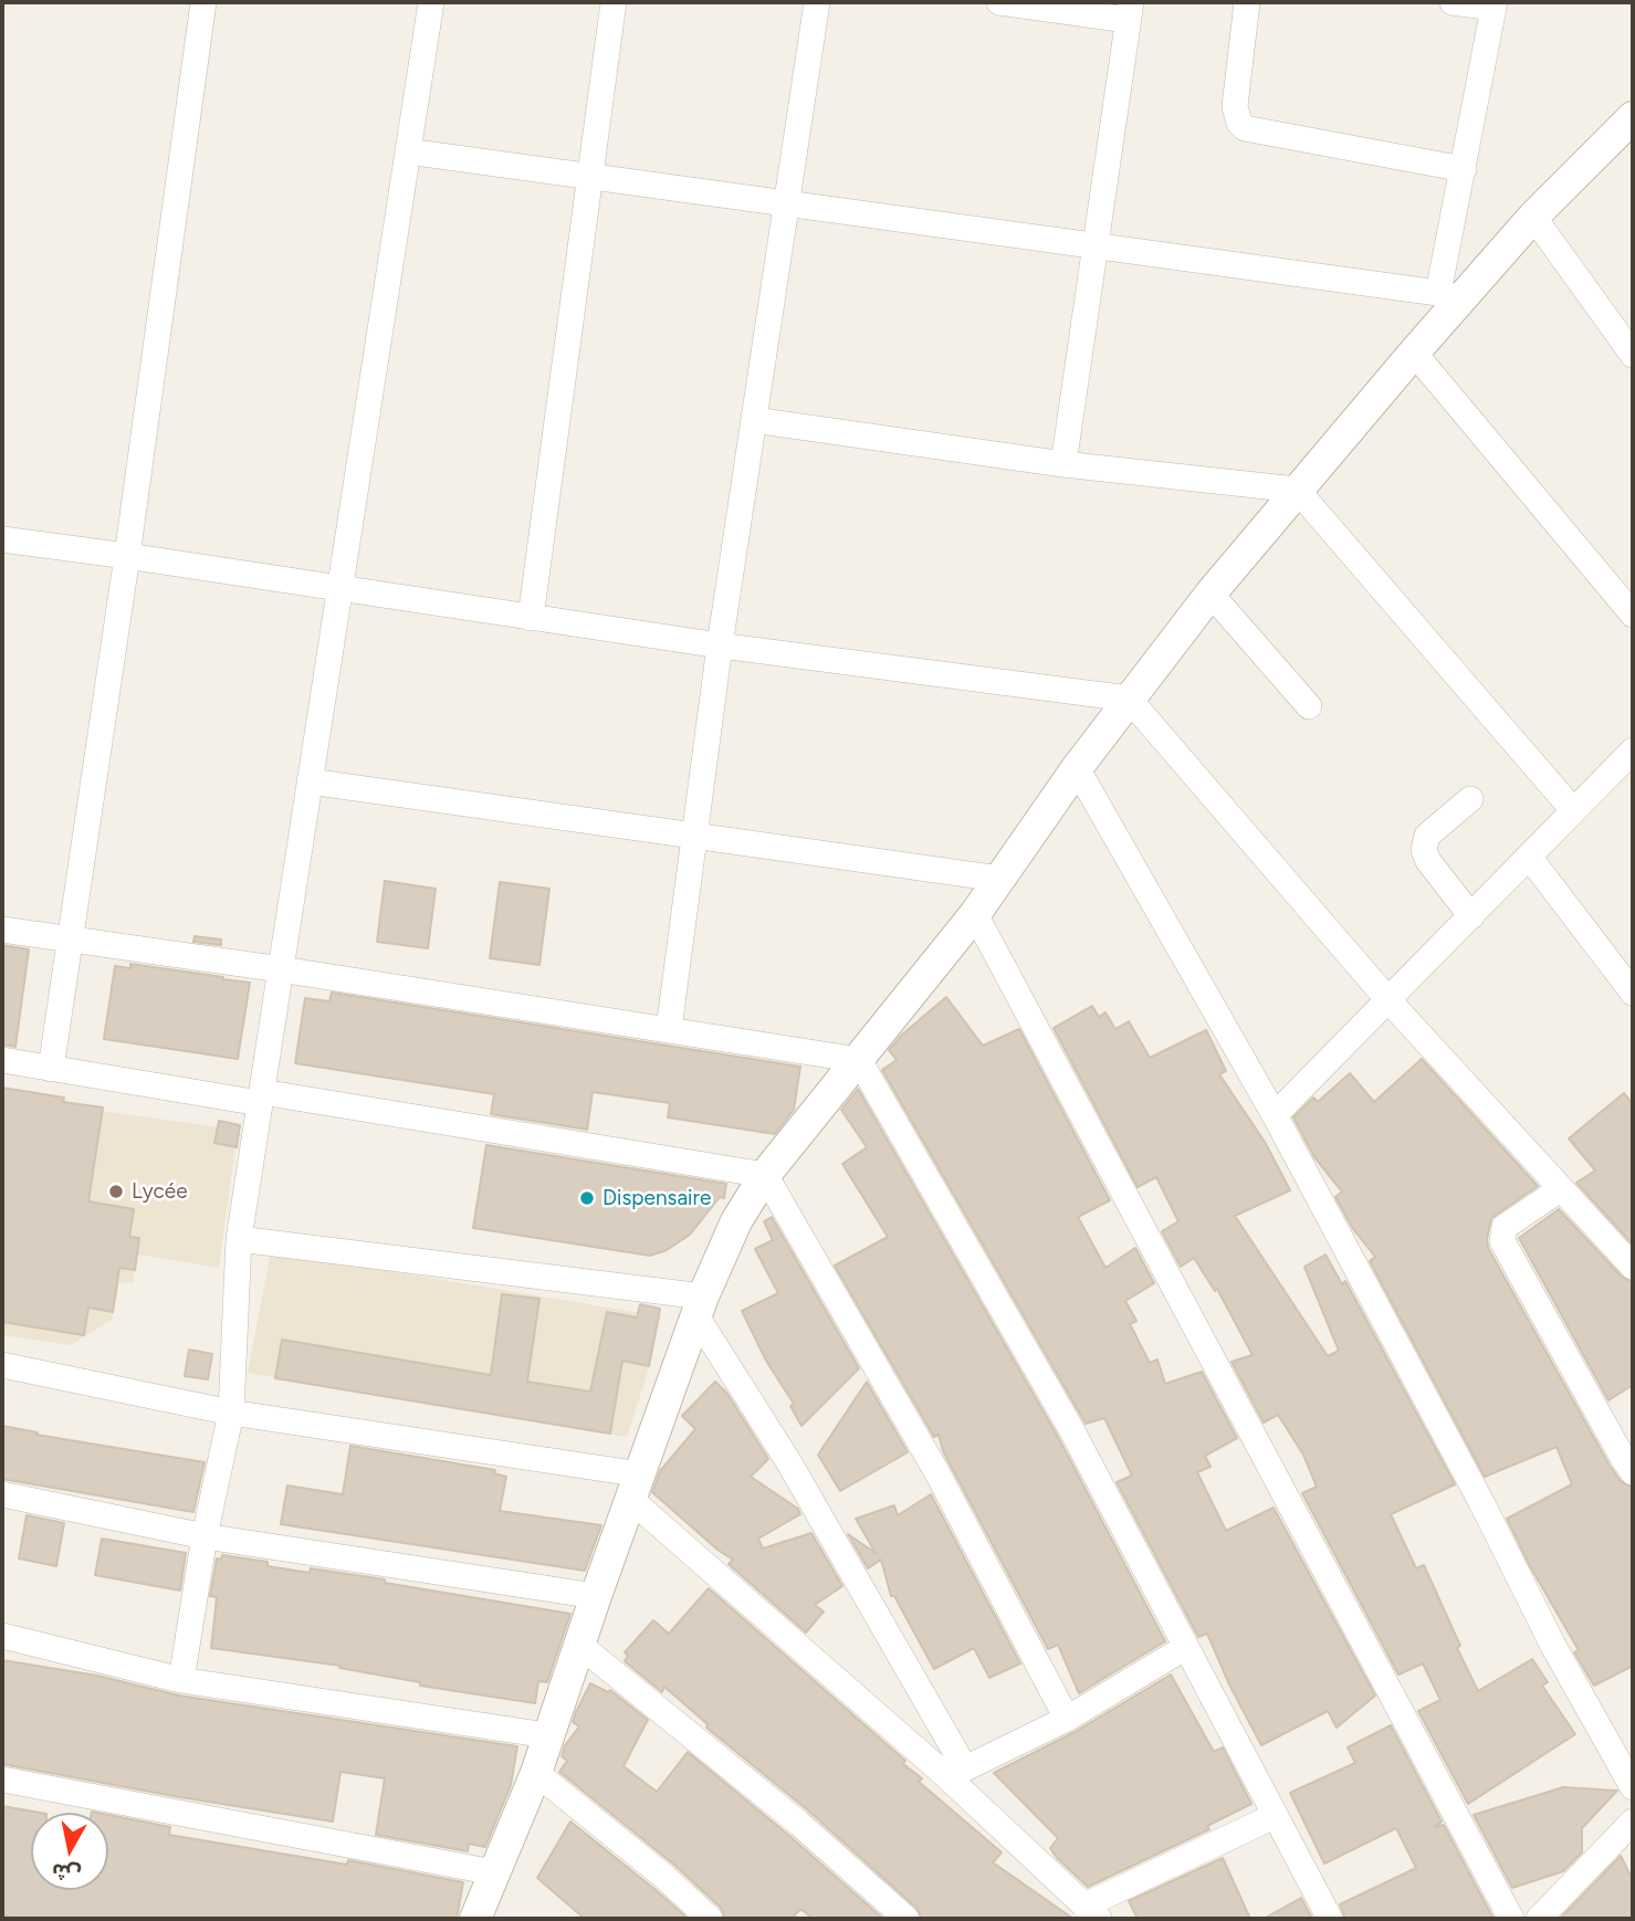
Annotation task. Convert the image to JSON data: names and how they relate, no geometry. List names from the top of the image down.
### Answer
{
  "places": ["Lycée", "Dispensaire"],
  "north": "bottom"
}
